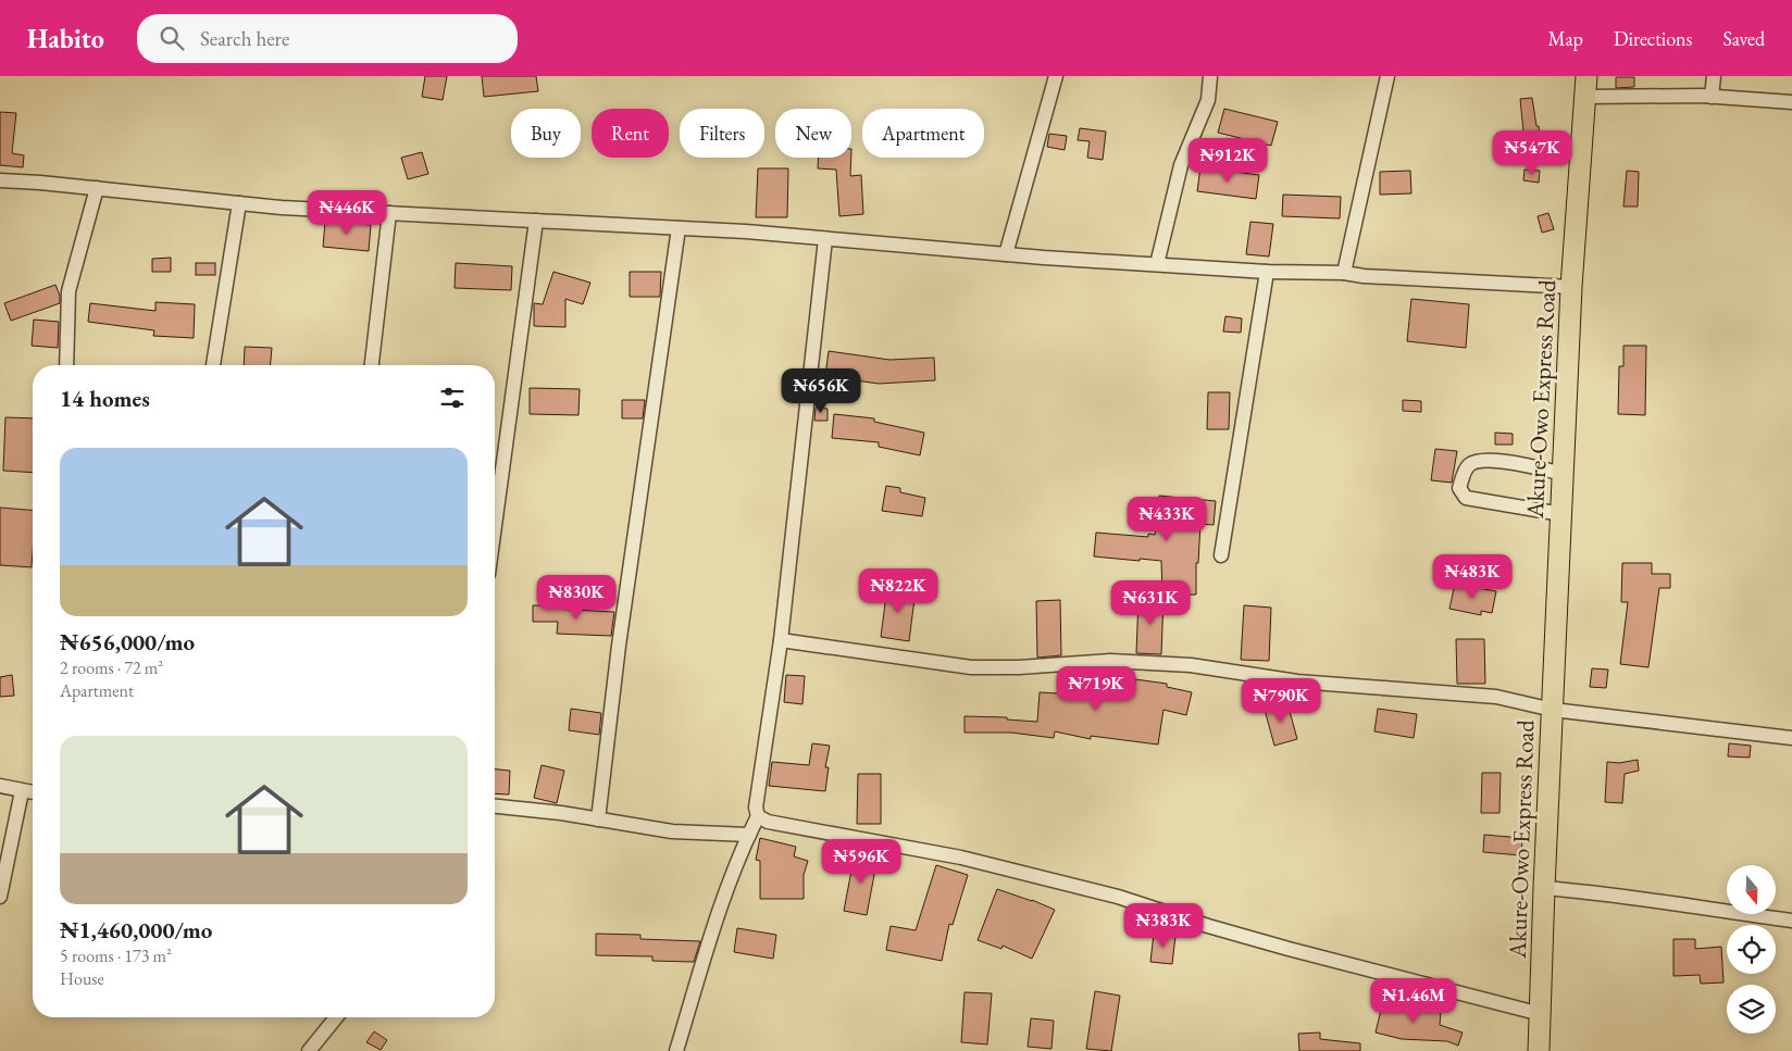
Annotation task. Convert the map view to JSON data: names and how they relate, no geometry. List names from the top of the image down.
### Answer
{
  "streets": {
    "highway": ["Akure-Owo Express Road"]
  },
  "north": "bottom",
  "page": {
    "header": "Habito",
    "search": "Search here",
    "nav": ["Map", "Directions", "Saved"],
    "chip": [
      "Buy",
      "Rent",
      "Filters",
      "New",
      "Apartment"
    ],
    "price": [
      "₦547K",
      "₦912K",
      "₦446K",
      "₦656K",
      "₦433K",
      "₦483K",
      "₦822K",
      "₦830K",
      "₦631K",
      "₦719K",
      "₦790K",
      "₦596K",
      "₦383K",
      "₦1.46M"
    ],
    "heading": "14 homes",
    "list": [
      {
        "name": "₦656,000/mo",
        "note": "2 rooms · 72 m² · Apartment"
      },
      {
        "name": "₦1,460,000/mo",
        "note": "5 rooms · 173 m² · House"
      }
    ]
  }
}
